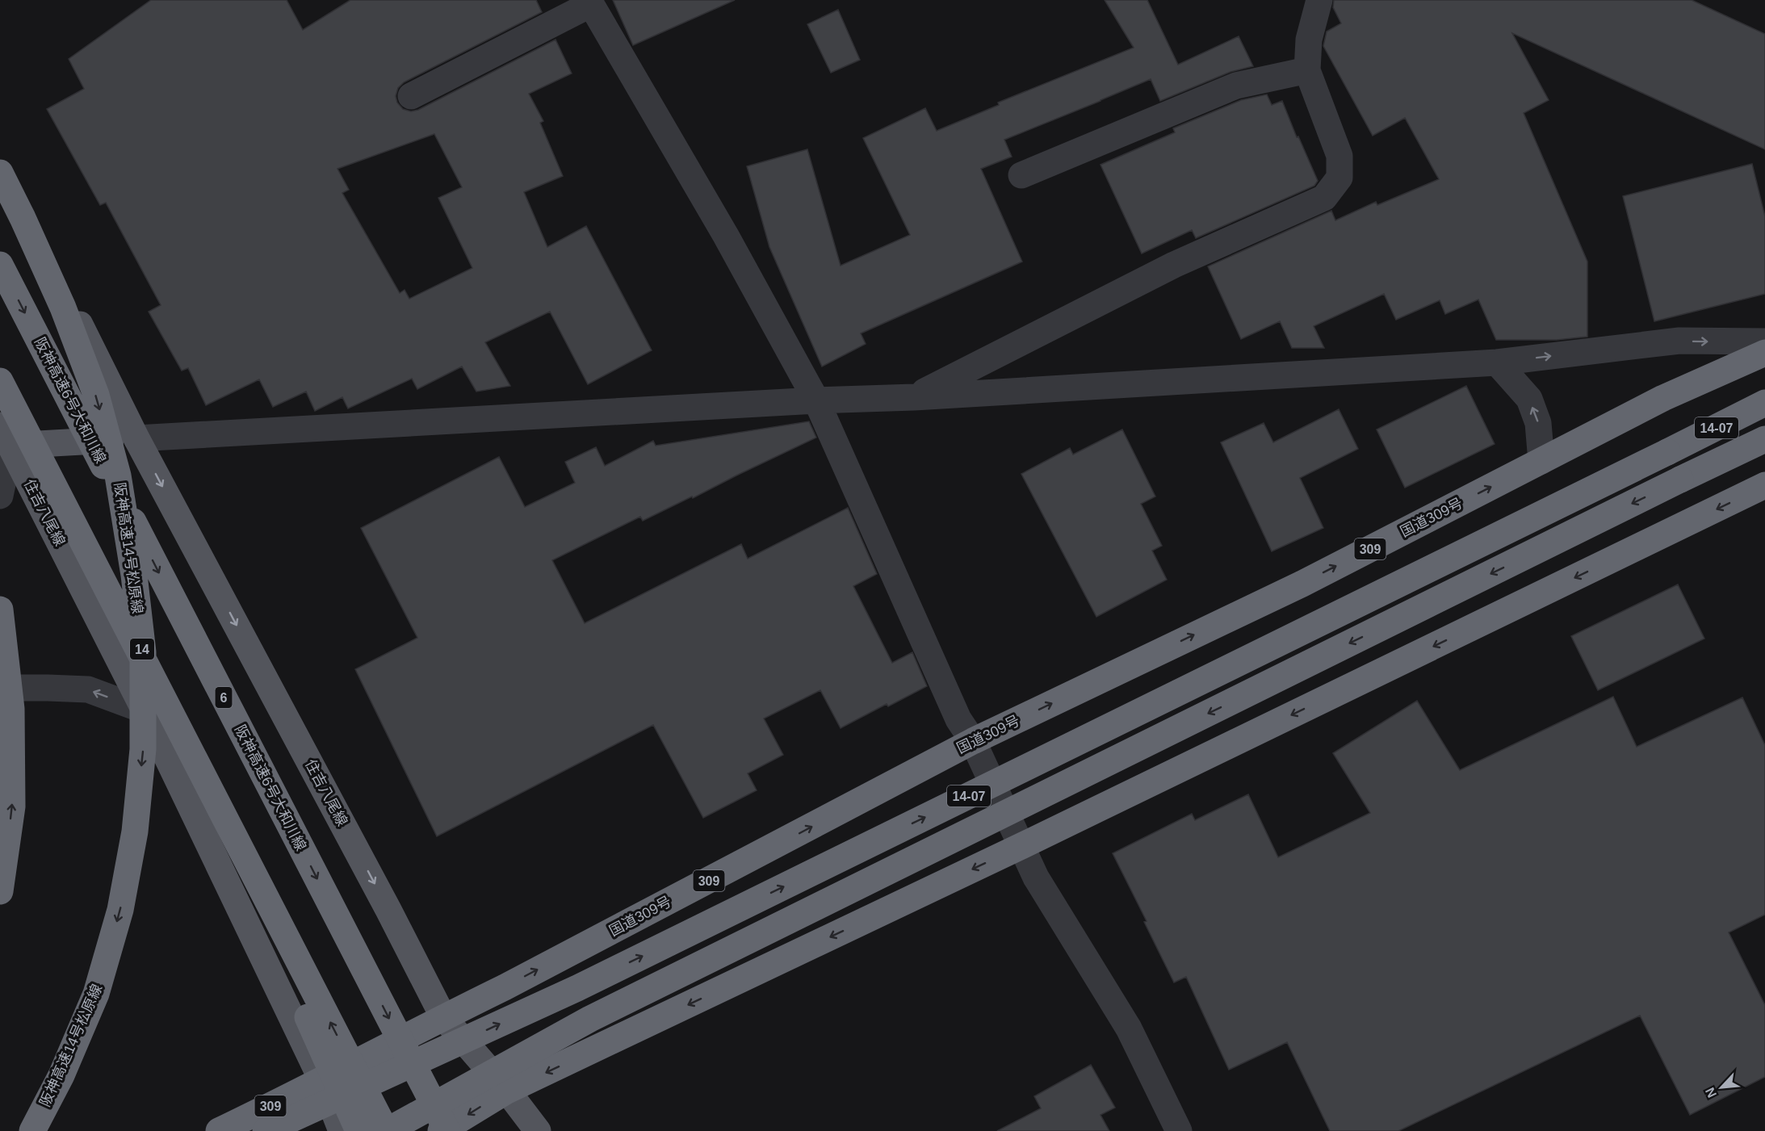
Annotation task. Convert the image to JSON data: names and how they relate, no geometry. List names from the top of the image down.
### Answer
{
  "streets": {
    "highway": [
      "阪神高速6号大和川線",
      "14-07",
      "国道309号",
      "阪神高速14号松原線",
      "309",
      "14",
      "6"
    ],
    "main road": ["住吉八尾線"]
  },
  "crossings": [
    ["住吉八尾線", "国道309号"]
  ],
  "north": "bottom left"
}
